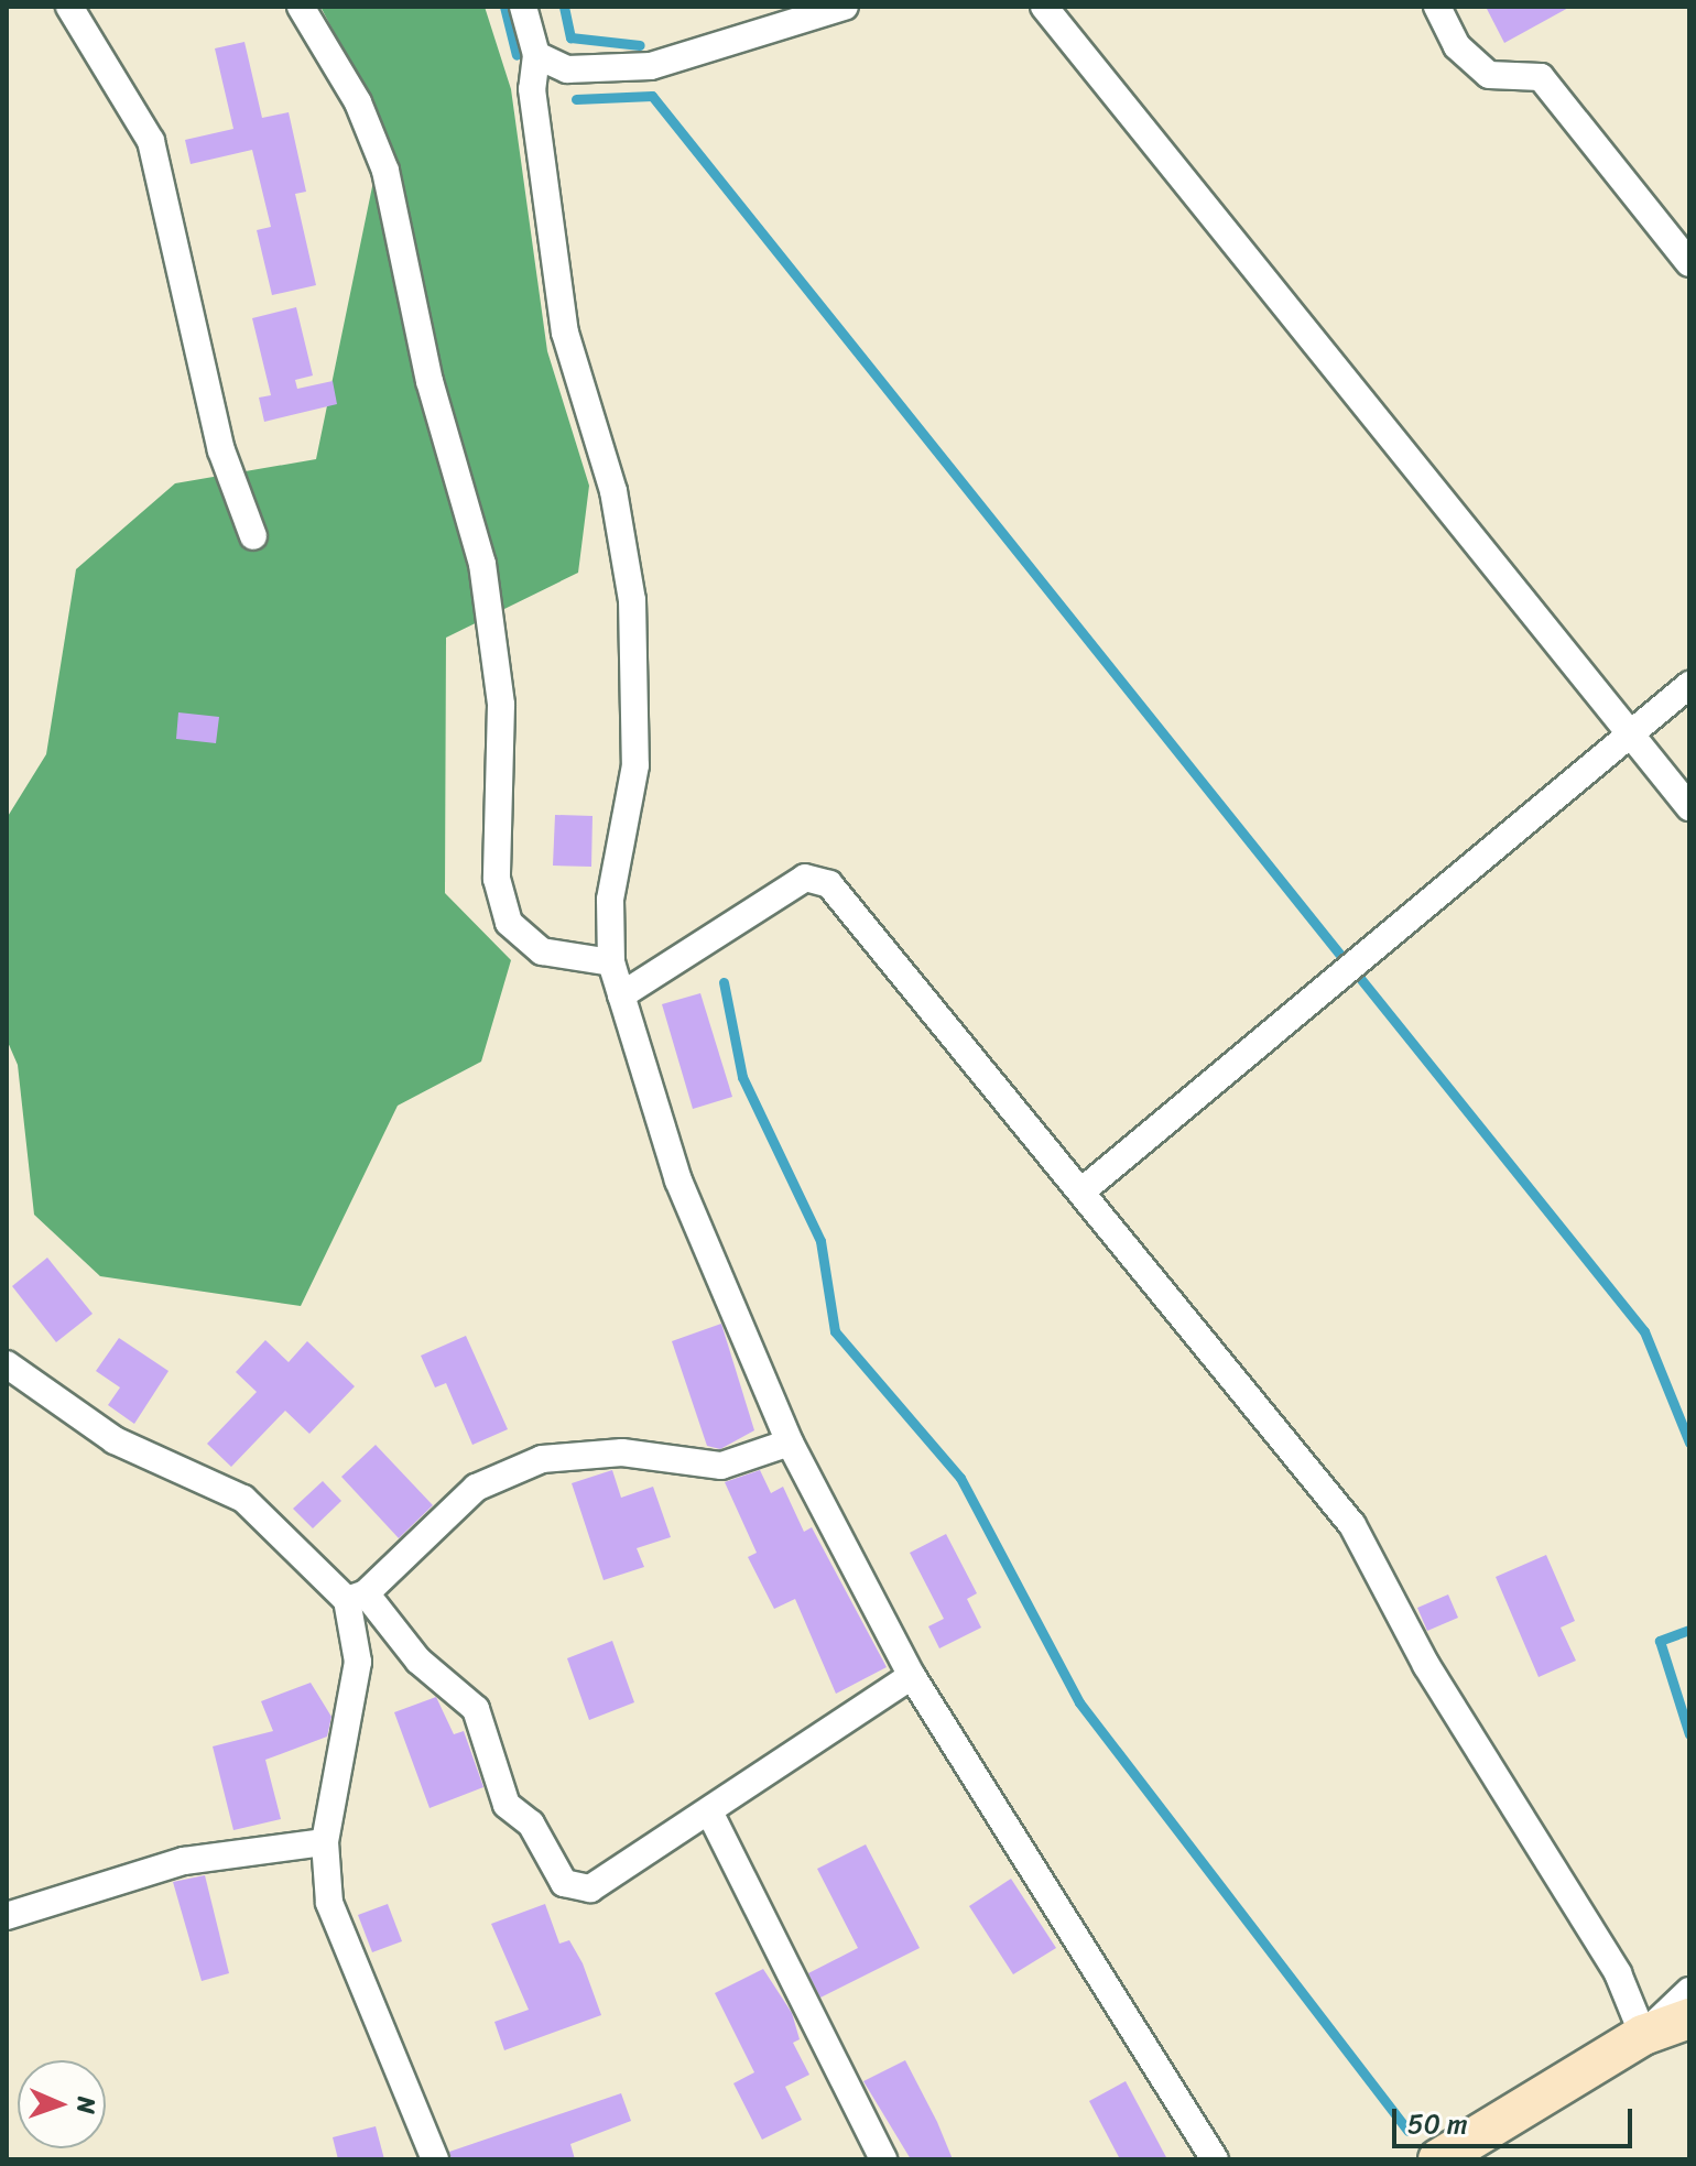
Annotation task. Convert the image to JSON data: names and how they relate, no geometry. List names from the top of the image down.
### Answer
{
  "scale_bar": "50 m",
  "north": "right"
}
